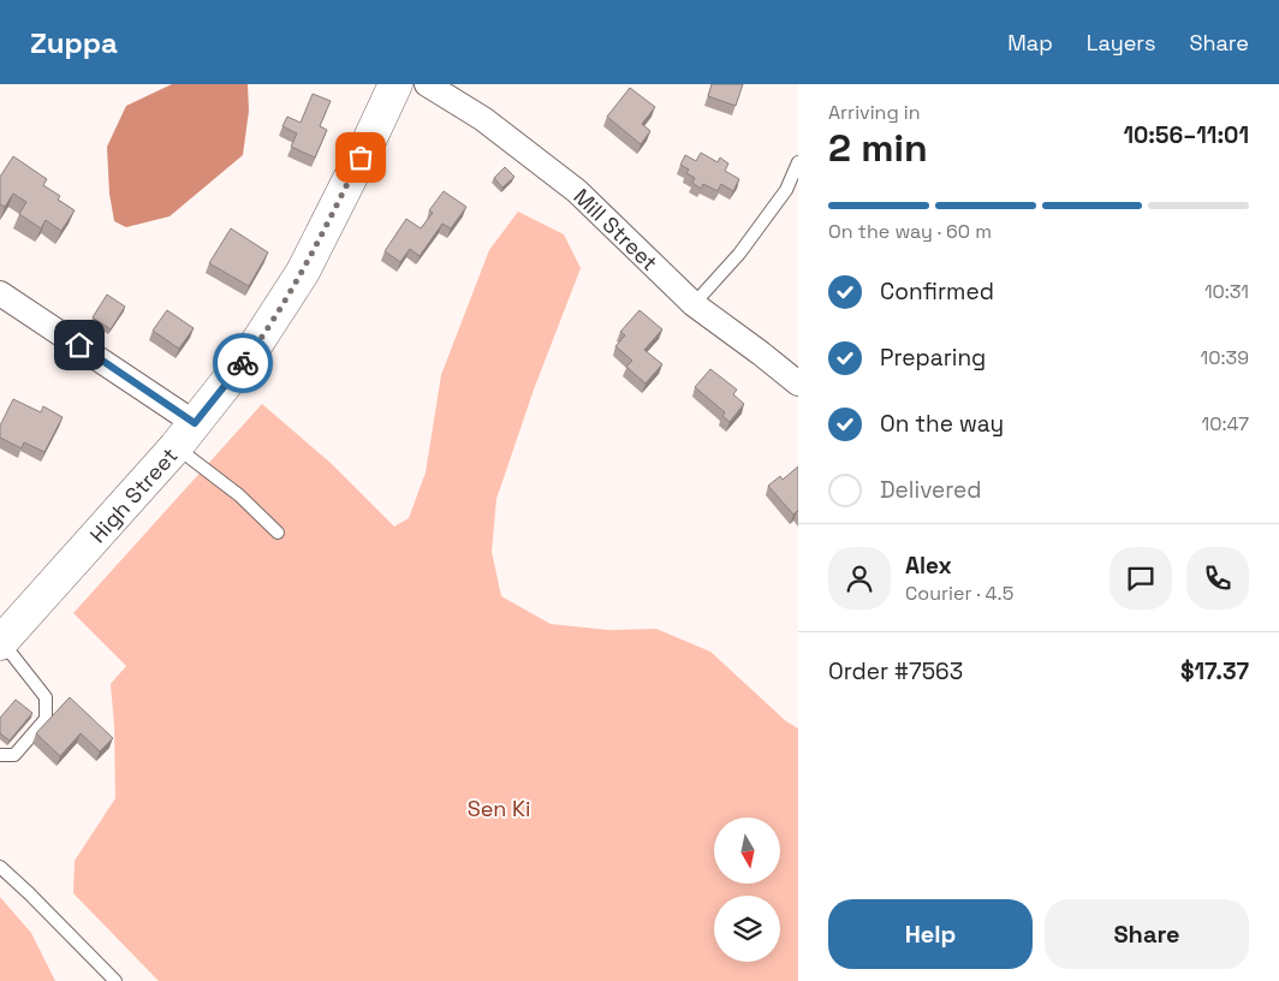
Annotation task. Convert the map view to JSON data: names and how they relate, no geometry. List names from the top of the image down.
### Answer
{
  "streets": {
    "main road": ["High Street"],
    "street": ["Mill Street"]
  },
  "parks": ["Sen Ki"],
  "north": "bottom",
  "page": {
    "header": "Zuppa",
    "nav": ["Map", "Layers", "Share"],
    "heading": ["2 min", "Arriving in", "10:56–11:01"],
    "panel": [
      "Alex",
      "Courier · 4.5",
      "Order #7563",
      "$17.37"
    ],
    "bar": "On the way · 60 m",
    "list": [
      ["Confirmed", "10:31"],
      ["Preparing", "10:39"],
      ["On the way", "10:47"],
      "Delivered"
    ],
    "buttons": ["Help", "Share"]
  }
}
